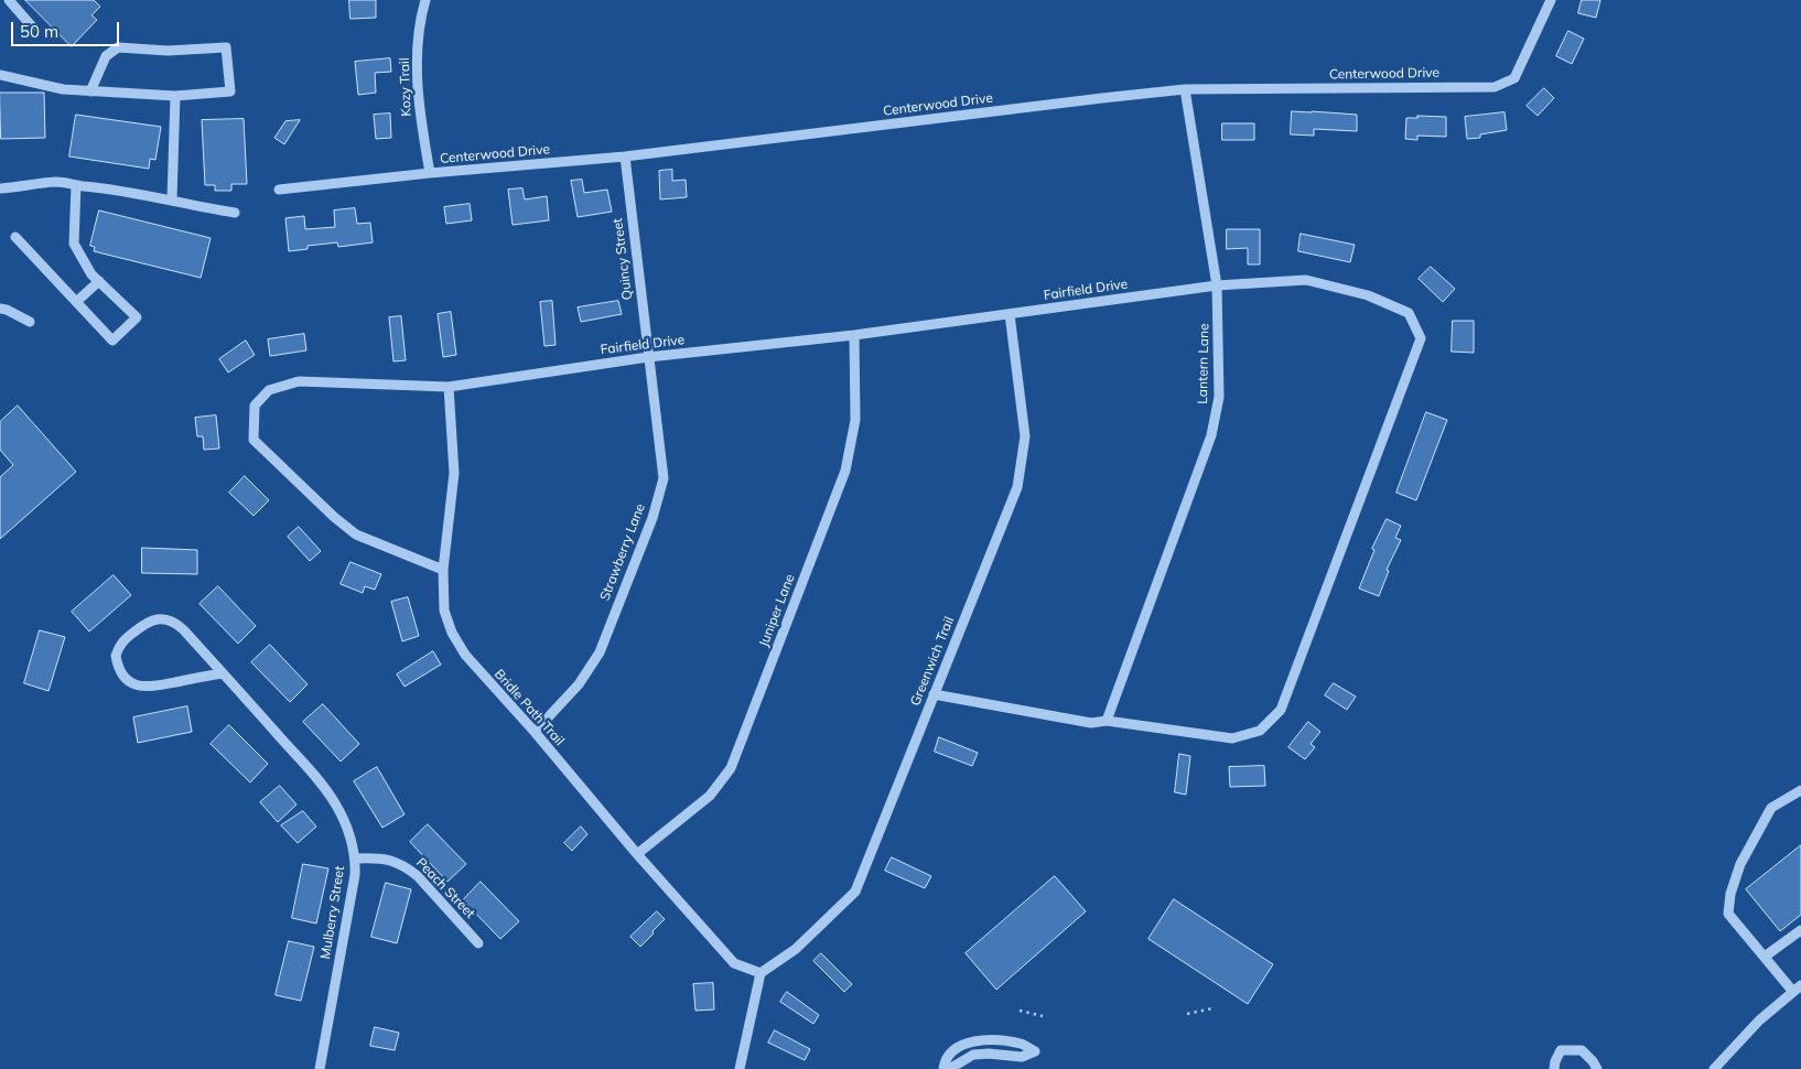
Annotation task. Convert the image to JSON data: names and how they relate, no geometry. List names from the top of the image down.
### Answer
{
  "streets": {
    "street": [
      "Centerwood Drive",
      "Kozy Trail",
      "Quincy Street",
      "Fairfield Drive",
      "Lantern Lane",
      "Strawberry Lane",
      "Juniper Lane",
      "Greenwich Trail",
      "Bridle Path Trail",
      "Peach Street",
      "Mulberry Street"
    ]
  },
  "crossings": [
    ["Centerwood Drive", "Kozy Trail"],
    ["Centerwood Drive", "Quincy Street"],
    ["Centerwood Drive", "Lantern Lane"],
    ["Quincy Street", "Fairfield Drive"],
    ["Quincy Street", "Strawberry Lane"],
    ["Fairfield Drive", "Lantern Lane"],
    ["Fairfield Drive", "Strawberry Lane"],
    ["Fairfield Drive", "Juniper Lane"],
    ["Fairfield Drive", "Greenwich Trail"],
    ["Fairfield Drive", "Bridle Path Trail"],
    ["Strawberry Lane", "Bridle Path Trail"],
    ["Juniper Lane", "Bridle Path Trail"],
    ["Greenwich Trail", "Bridle Path Trail"],
    ["Peach Street", "Mulberry Street"]
  ],
  "scale_bar": "50 m"
}
